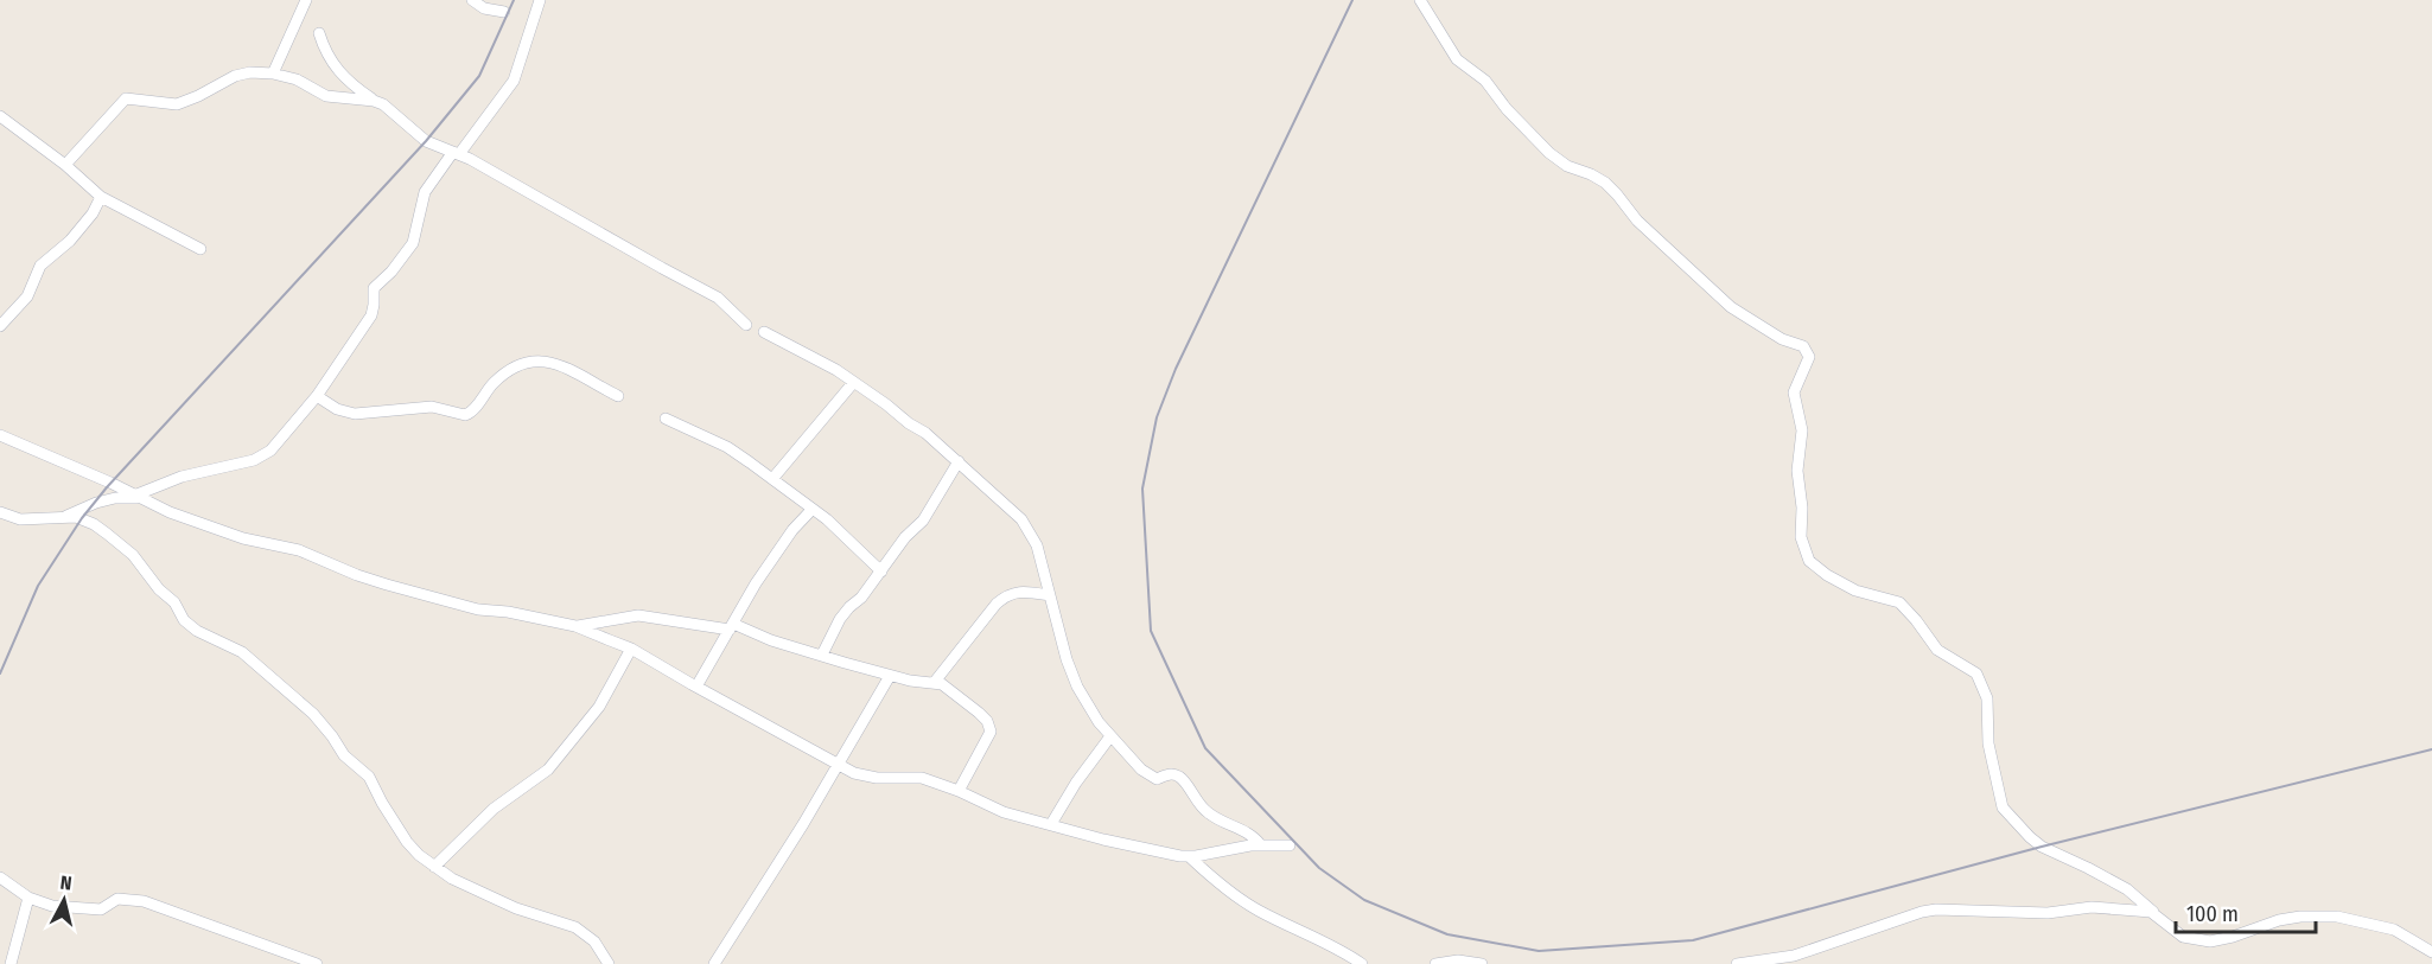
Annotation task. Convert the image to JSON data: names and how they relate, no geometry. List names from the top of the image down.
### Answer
{
  "scale_bar": "100 m",
  "north": "top"
}
